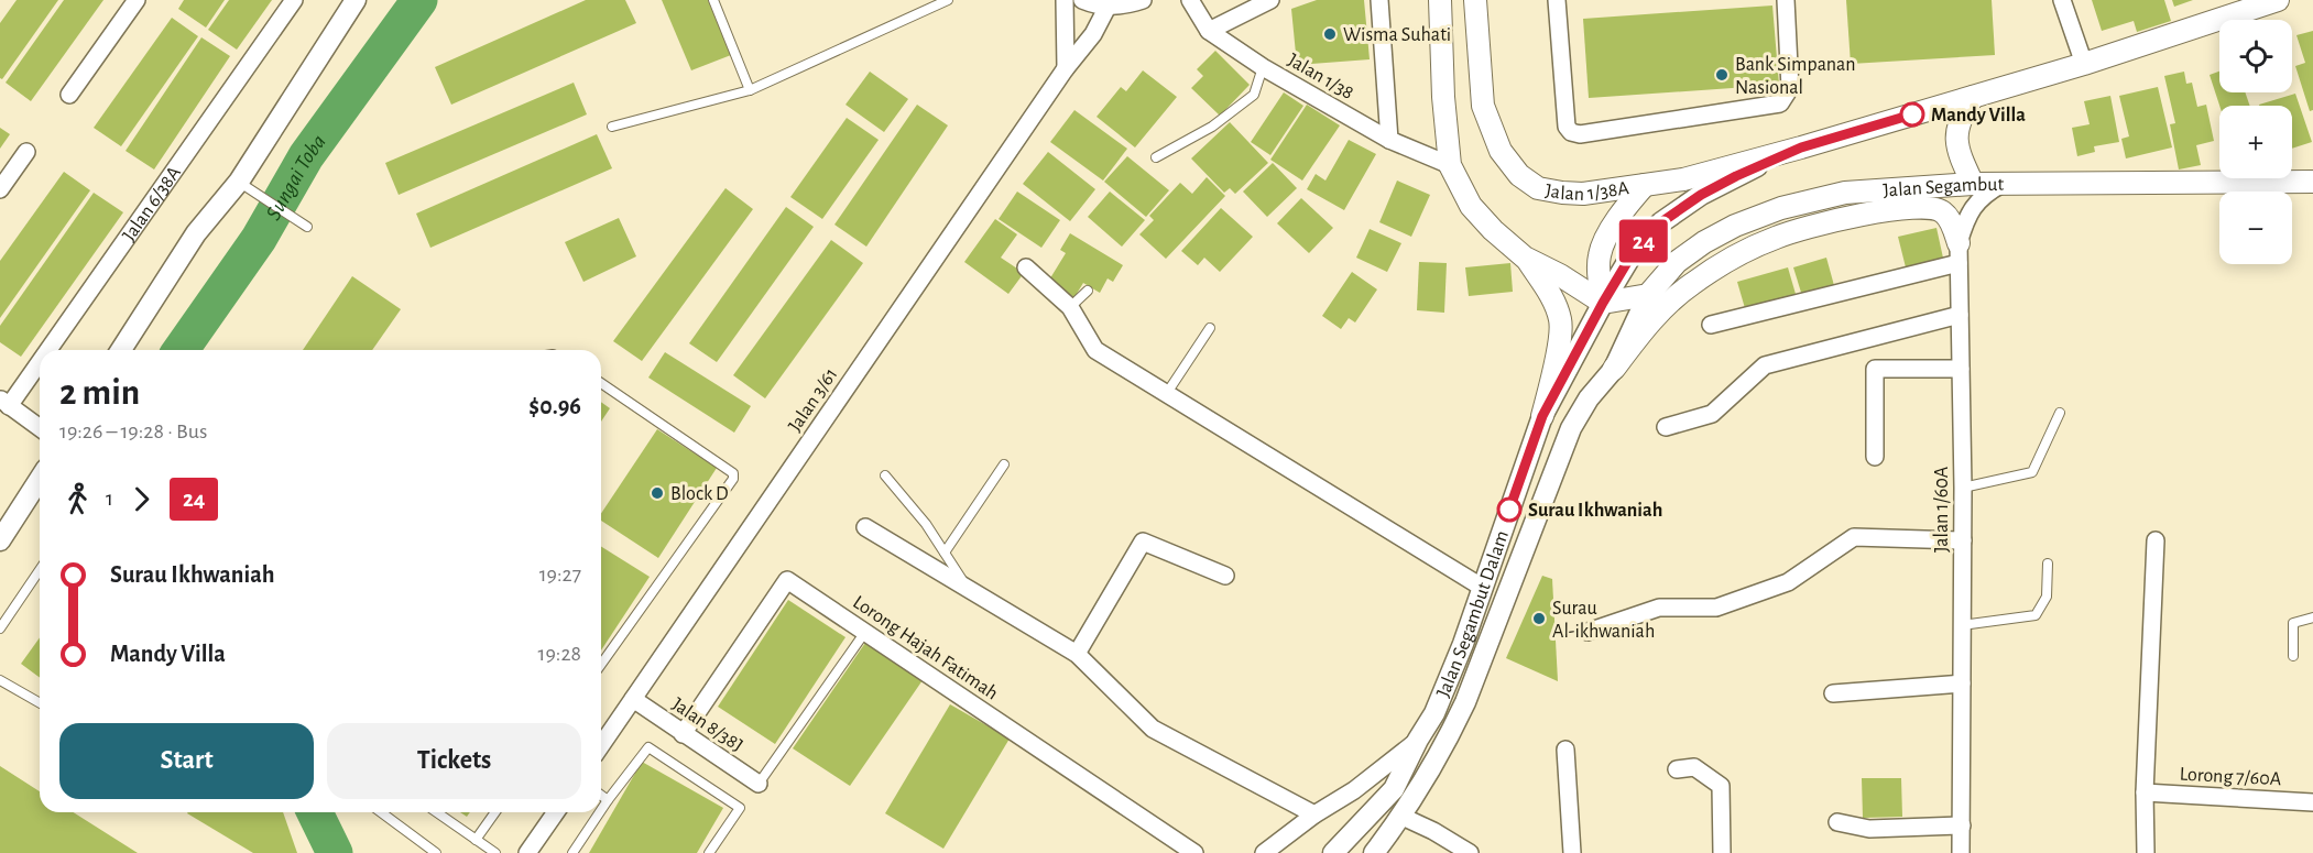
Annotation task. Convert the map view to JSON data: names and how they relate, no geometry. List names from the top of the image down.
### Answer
{
  "streets": {
    "main road": ["Jalan 1/38A", "Jalan Segambut"],
    "street": [
      "Jalan 1/38",
      "Jalan 6/38A",
      "Jalan 3/61",
      "Jalan 1/60A",
      "Jalan Segambut Dalam",
      "Lorong Hajah Fatimah",
      "Jalan 8/38J",
      "Lorong 7/60A"
    ]
  },
  "crossings": [
    ["Jalan 1/38A", "Jalan Segambut Dalam"],
    ["Jalan Segambut", "Jalan 1/60A"],
    ["Jalan Segambut", "Jalan Segambut Dalam"],
    ["Jalan 3/61", "Jalan 8/38J"],
    ["Lorong Hajah Fatimah", "Jalan 8/38J"]
  ],
  "water": ["Sungai Toba"],
  "places": [
    "Wisma Suhati",
    "Bank Simpanan Nasional",
    "Mandy Villa",
    "Block D",
    "Surau Ikhwaniah",
    "Surau Al-ikhwaniah"
  ],
  "lines": ["bus line 24"],
  "page": {
    "on_map": "24",
    "map_buttons": ["+", "−"],
    "heading": ["2 min", "19:26 – 19:28 · Bus", "$0.96"],
    "legs": ["1", "24"],
    "list": [
      {
        "name": "Surau Ikhwaniah",
        "value": "19:27"
      },
      {
        "name": "Mandy Villa",
        "value": "19:28"
      }
    ],
    "buttons": ["Start", "Tickets"]
  }
}
